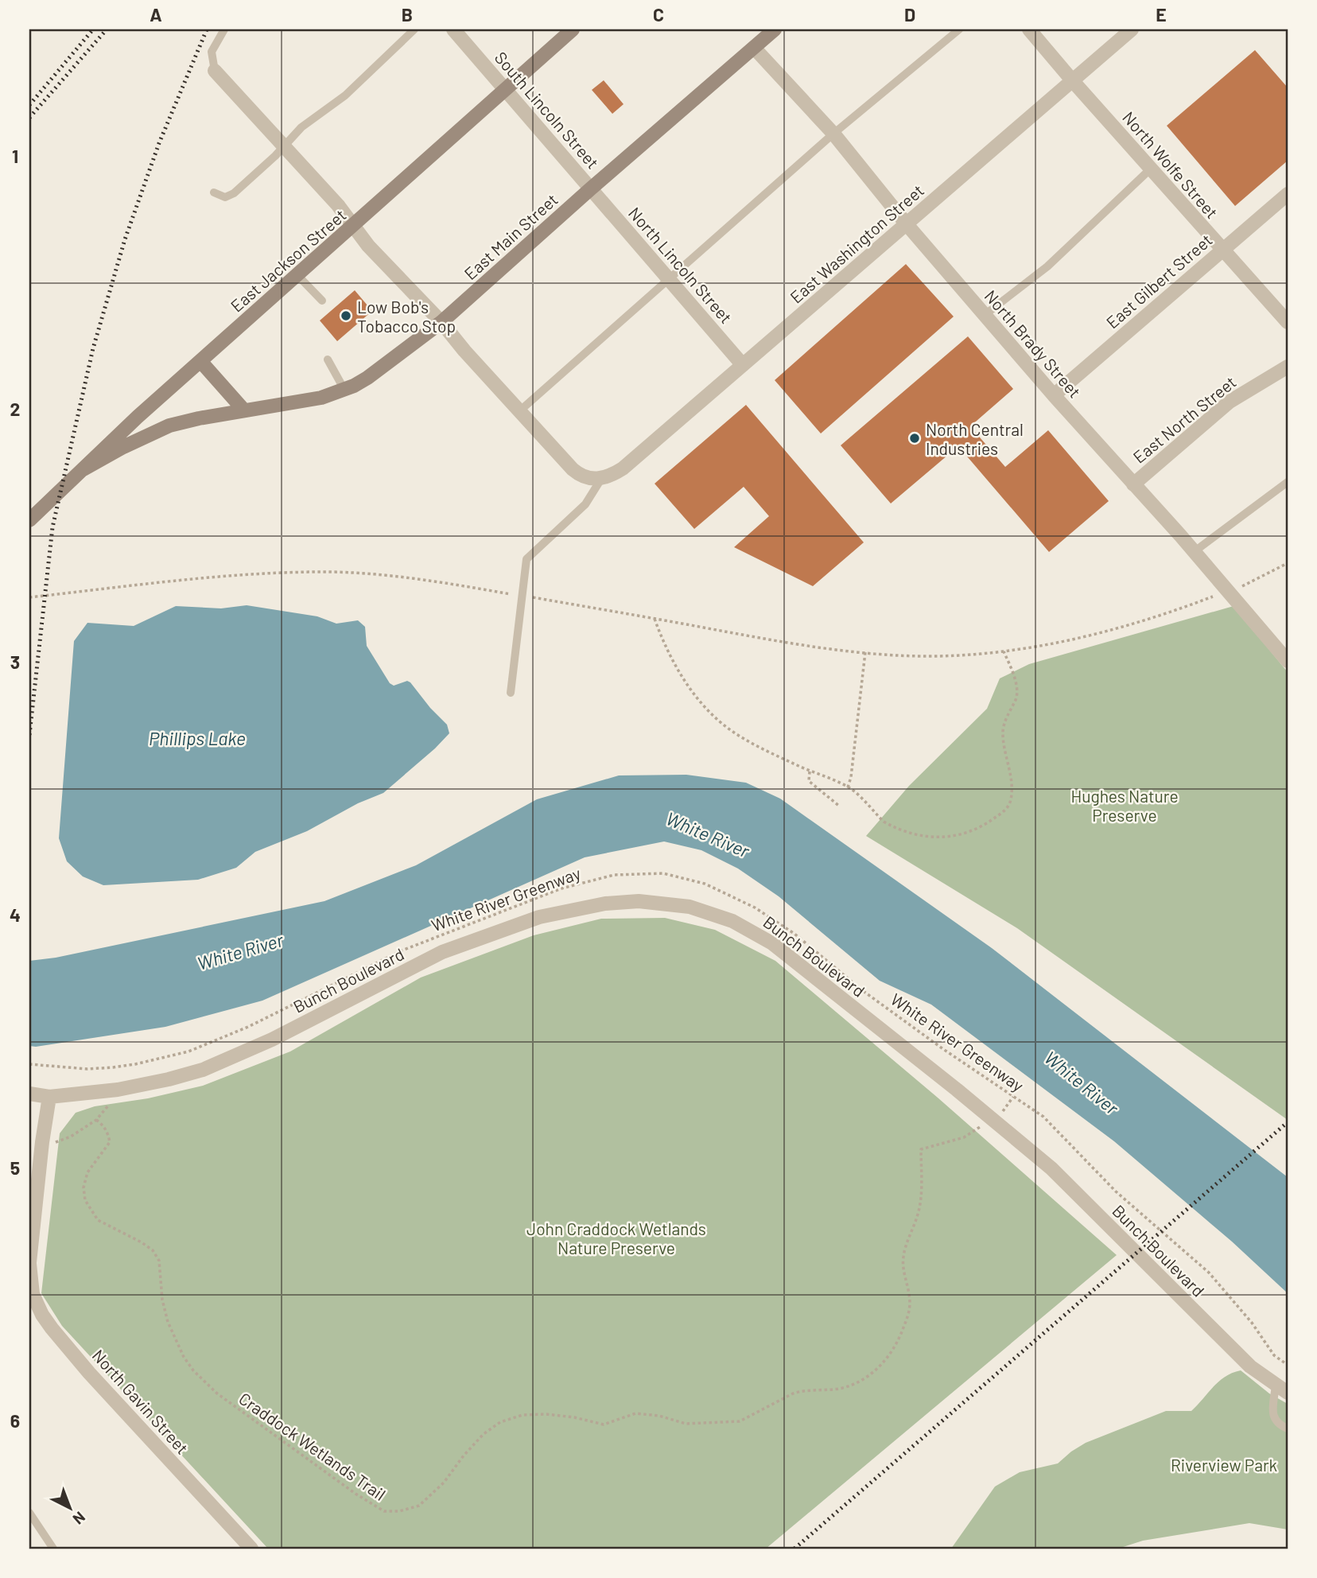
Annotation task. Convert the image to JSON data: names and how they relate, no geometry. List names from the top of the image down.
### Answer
{
  "streets": {
    "main road": ["East Main Street", "East Jackson Street"],
    "street": [
      "South Lincoln Street",
      "North Wolfe Street",
      "East Washington Street",
      "North Lincoln Street",
      "East Gilbert Street",
      "North Brady Street",
      "East North Street",
      "Bunch Boulevard",
      "North Gavin Street"
    ],
    "path": ["White River Greenway", "Craddock Wetlands Trail"]
  },
  "crossings": [
    ["South Lincoln Street", "East Main Street"],
    ["South Lincoln Street", "East Jackson Street"],
    ["South Lincoln Street", "North Lincoln Street"],
    ["North Wolfe Street", "East Washington Street"],
    ["North Wolfe Street", "East Gilbert Street"],
    ["East Main Street", "East Jackson Street"],
    ["East Main Street", "North Lincoln Street"],
    ["East Main Street", "North Brady Street"],
    ["East Washington Street", "North Lincoln Street"],
    ["East Washington Street", "North Brady Street"],
    ["East Gilbert Street", "North Brady Street"],
    ["North Brady Street", "East North Street"],
    ["White River Greenway", "Craddock Wetlands Trail"],
    ["Bunch Boulevard", "North Gavin Street"],
    ["Bunch Boulevard", "Craddock Wetlands Trail"]
  ],
  "water": ["Phillips Lake", "White River"],
  "parks": ["Hughes Nature Preserve", "John Craddock Wetlands Nature Preserve", "Riverview Park"],
  "places": ["Low Bob's Tobacco Stop", "North Central Industries"],
  "north": "bottom right",
  "grid": {
    "columns": [
      "A",
      "B",
      "C",
      "D",
      "E"
    ],
    "rows": [
      "1",
      "2",
      "3",
      "4",
      "5",
      "6"
    ]
  }
}
